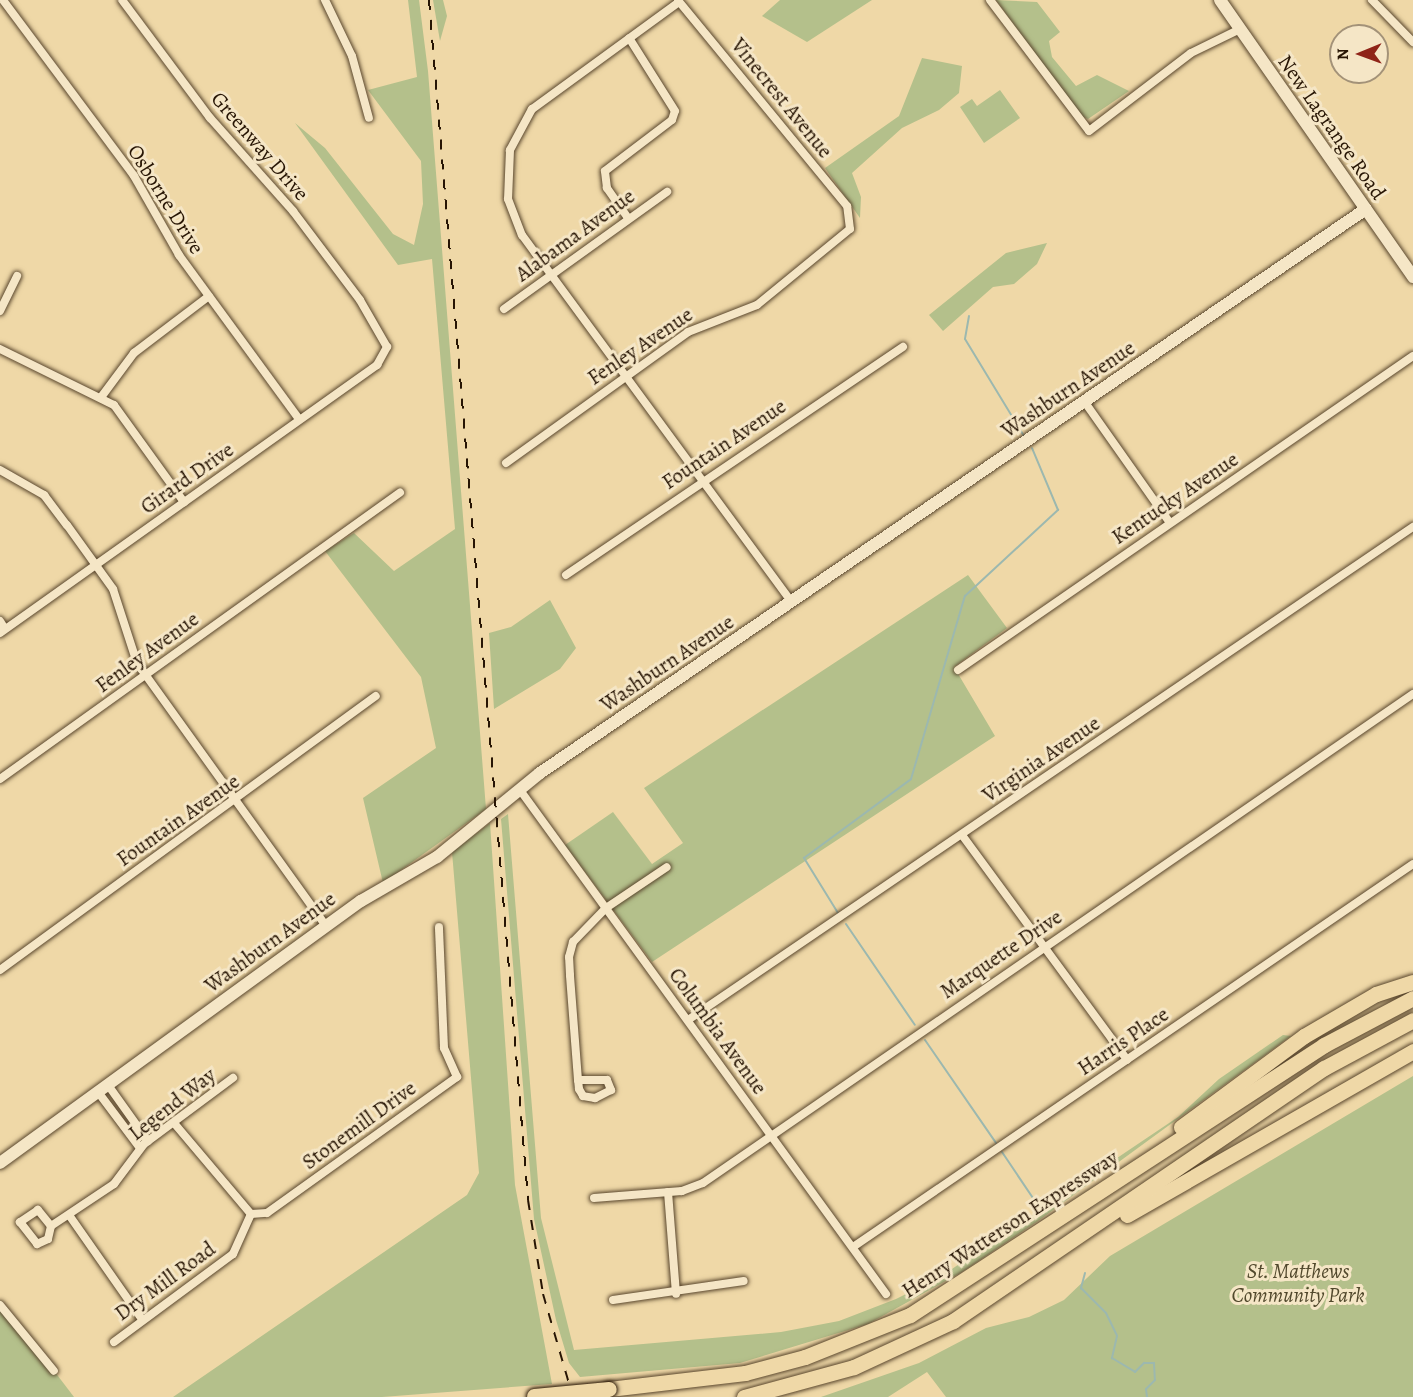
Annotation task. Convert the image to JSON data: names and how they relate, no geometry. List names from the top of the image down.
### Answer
{
  "streets": {
    "highway": ["Henry Watterson Expressway"],
    "street": [
      "Vinecrest Avenue",
      "New Lagrange Road",
      "Greenway Drive",
      "Osborne Drive",
      "Alabama Avenue",
      "Fenley Avenue",
      "Washburn Avenue",
      "Fountain Avenue",
      "Girard Drive",
      "Kentucky Avenue",
      "Virginia Avenue",
      "Marquette Drive",
      "Columbia Avenue",
      "Harris Place",
      "Legend Way",
      "Stonemill Drive",
      "Dry Mill Road"
    ]
  },
  "crossings": [
    ["Vinecrest Avenue", "Fenley Avenue"],
    ["New Lagrange Road", "Washburn Avenue"],
    ["Greenway Drive", "Girard Drive"],
    ["Osborne Drive", "Girard Drive"],
    ["Washburn Avenue", "Columbia Avenue"],
    ["Virginia Avenue", "Columbia Avenue"],
    ["Marquette Drive", "Columbia Avenue"],
    ["Columbia Avenue", "Harris Place"],
    ["Stonemill Drive", "Dry Mill Road"]
  ],
  "parks": ["St. Matthews Community Park"],
  "north": "left"
}
